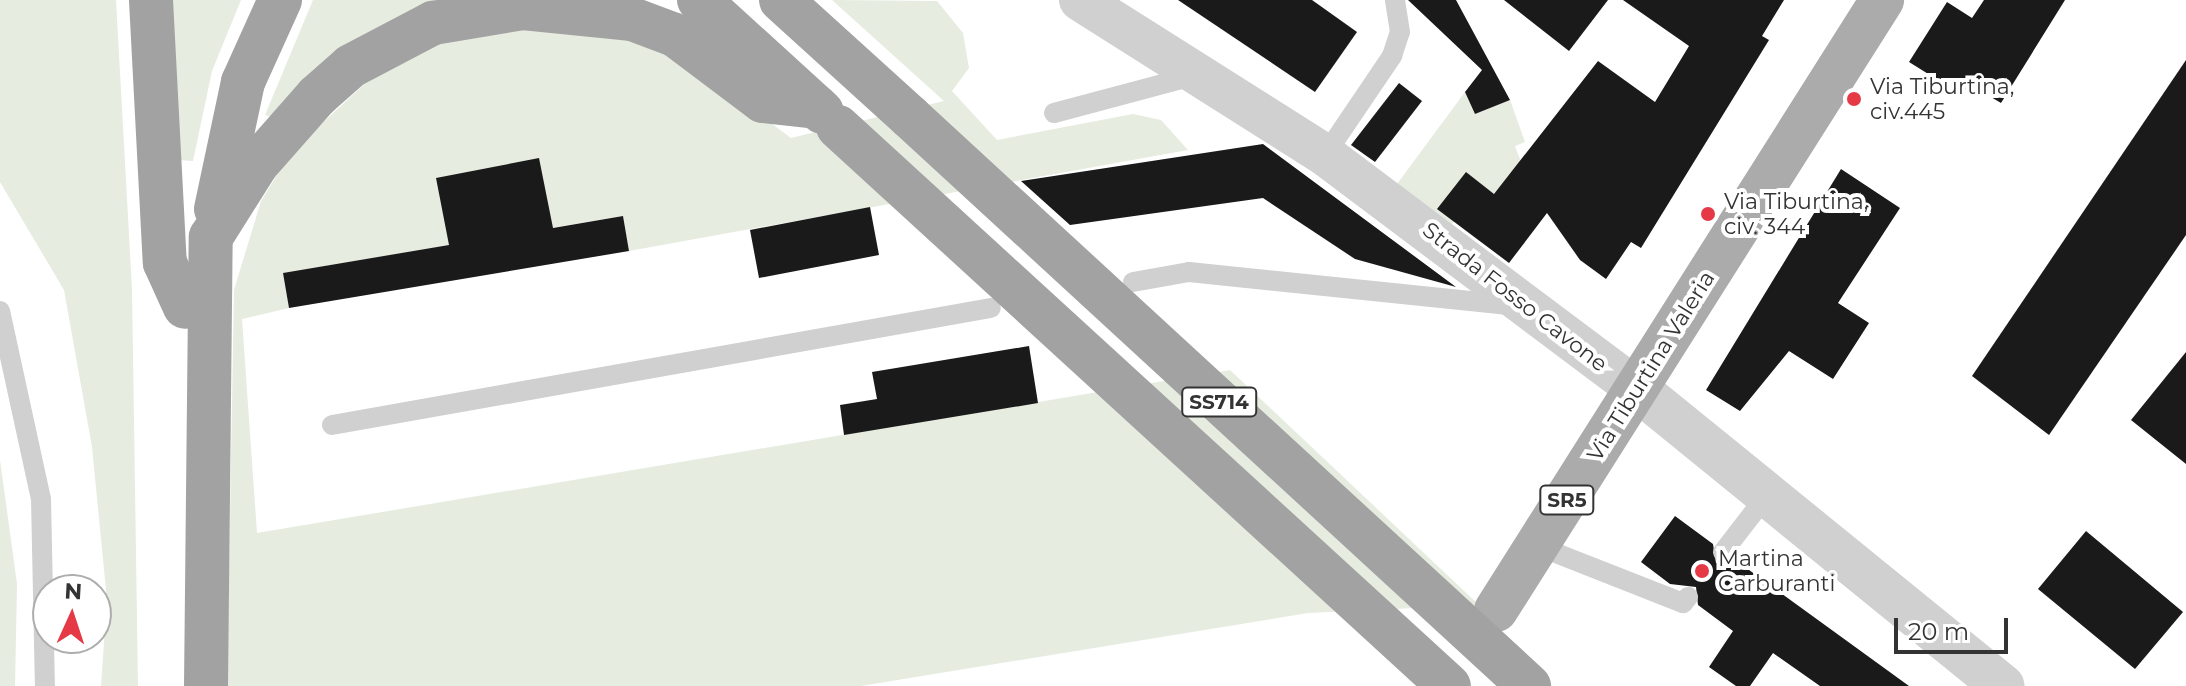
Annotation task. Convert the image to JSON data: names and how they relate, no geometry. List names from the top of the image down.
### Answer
{
  "streets": {
    "highway": ["SS714"],
    "main road": ["Via Tiburtina Valeria", "SR5"],
    "street": ["Strada Fosso Cavone"]
  },
  "crossings": [
    ["Strada Fosso Cavone", "Via Tiburtina Valeria"]
  ],
  "places": ["Via Tiburtina, civ.445", "Via Tiburtina, civ. 344", "Martina Carburanti"],
  "scale_bar": "20 m",
  "north": "top"
}
